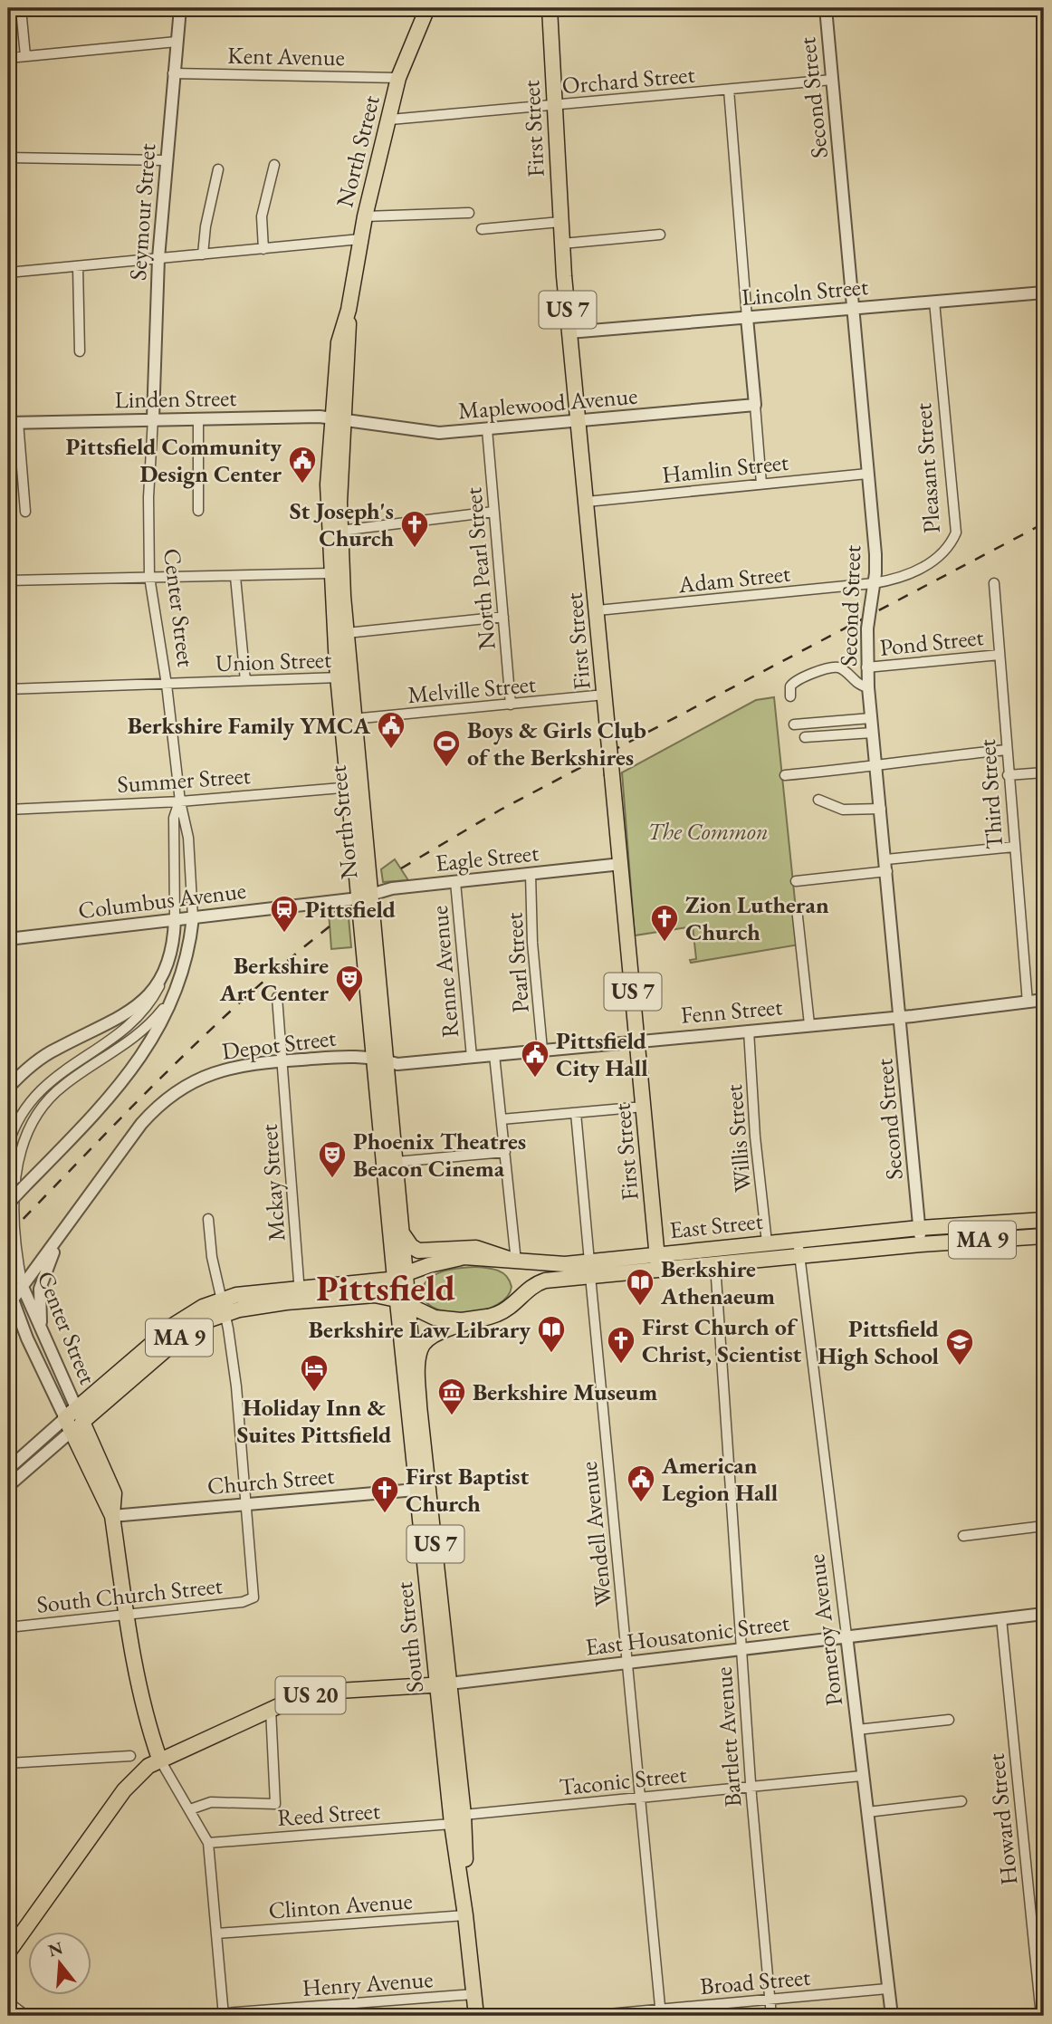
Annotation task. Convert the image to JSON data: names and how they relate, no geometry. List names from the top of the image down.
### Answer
{
  "streets": {
    "main road": [
      "First Street",
      "North Street",
      "US 7",
      "Center Street",
      "East Street",
      "MA 9",
      "South Street",
      "US 20"
    ],
    "street": [
      "Kent Avenue",
      "Orchard Street",
      "Second Street",
      "Seymour Street",
      "Lincoln Street",
      "Linden Street",
      "Maplewood Avenue",
      "Hamlin Street",
      "Pleasant Street",
      "North Pearl Street",
      "Adam Street",
      "Pond Street",
      "Union Street",
      "Melville Street",
      "Summer Street",
      "Third Street",
      "Eagle Street",
      "Columbus Avenue",
      "Pearl Street",
      "Renne Avenue",
      "Fenn Street",
      "Depot Street",
      "Willis Street",
      "Mckay Street",
      "Church Street",
      "Wendell Avenue",
      "South Church Street",
      "Pomeroy Avenue",
      "East Housatonic Street",
      "Bartlett Avenue",
      "Taconic Street",
      "Reed Street",
      "Howard Street",
      "Clinton Avenue",
      "Broad Street",
      "Henry Avenue"
    ]
  },
  "crossings": [
    ["Kent Avenue", "North Street"],
    ["Kent Avenue", "Seymour Street"],
    ["Orchard Street", "Second Street"],
    ["Orchard Street", "First Street"],
    ["Orchard Street", "North Street"],
    ["Second Street", "Lincoln Street"],
    ["Second Street", "Hamlin Street"],
    ["Second Street", "Pleasant Street"],
    ["Second Street", "Adam Street"],
    ["Second Street", "Pond Street"],
    ["Second Street", "Fenn Street"],
    ["Second Street", "East Street"],
    ["First Street", "Lincoln Street"],
    ["First Street", "Maplewood Avenue"],
    ["First Street", "Hamlin Street"],
    ["First Street", "Adam Street"],
    ["First Street", "Melville Street"],
    ["First Street", "Eagle Street"],
    ["First Street", "Fenn Street"],
    ["First Street", "East Street"],
    ["North Street", "US 7"],
    ["North Street", "Linden Street"],
    ["North Street", "Maplewood Avenue"],
    ["North Street", "Union Street"],
    ["North Street", "Melville Street"],
    ["North Street", "Summer Street"],
    ["North Street", "Eagle Street"],
    ["North Street", "Columbus Avenue"],
    ["North Street", "Fenn Street"],
    ["North Street", "Depot Street"],
    ["North Street", "East Street"],
    ["North Street", "MA 9"],
    ["North Street", "South Street"],
    ["Seymour Street", "Linden Street"],
    ["Seymour Street", "Center Street"],
    ["Lincoln Street", "Pleasant Street"],
    ["US 7", "East Street"],
    ["US 7", "MA 9"],
    ["US 7", "South Street"],
    ["Linden Street", "Maplewood Avenue"],
    ["Linden Street", "Center Street"],
    ["Maplewood Avenue", "North Pearl Street"],
    ["Pleasant Street", "Adam Street"],
    ["North Pearl Street", "Melville Street"],
    ["Center Street", "Union Street"],
    ["Center Street", "Summer Street"],
    ["Center Street", "Columbus Avenue"],
    ["Center Street", "Depot Street"],
    ["Center Street", "MA 9"],
    ["Center Street", "Church Street"],
    ["Center Street", "South Church Street"],
    ["Center Street", "US 20"],
    ["Pond Street", "Third Street"],
    ["Third Street", "Fenn Street"],
    ["Eagle Street", "Columbus Avenue"],
    ["Eagle Street", "Pearl Street"],
    ["Eagle Street", "Renne Avenue"],
    ["Pearl Street", "Fenn Street"],
    ["Renne Avenue", "Fenn Street"],
    ["Fenn Street", "Depot Street"],
    ["Fenn Street", "Willis Street"],
    ["Depot Street", "Mckay Street"],
    ["Willis Street", "East Street"],
    ["Mckay Street", "MA 9"],
    ["East Street", "MA 9"],
    ["East Street", "Wendell Avenue"],
    ["East Street", "Pomeroy Avenue"],
    ["East Street", "Bartlett Avenue"],
    ["MA 9", "South Street"],
    ["Church Street", "South Church Street"],
    ["Church Street", "South Street"],
    ["Wendell Avenue", "East Housatonic Street"],
    ["Wendell Avenue", "Taconic Street"],
    ["Wendell Avenue", "Broad Street"],
    ["Pomeroy Avenue", "East Housatonic Street"],
    ["Pomeroy Avenue", "Taconic Street"],
    ["Pomeroy Avenue", "Broad Street"],
    ["East Housatonic Street", "South Street"],
    ["East Housatonic Street", "US 20"],
    ["East Housatonic Street", "Bartlett Avenue"],
    ["East Housatonic Street", "Howard Street"],
    ["South Street", "US 20"],
    ["South Street", "Taconic Street"],
    ["South Street", "Reed Street"],
    ["South Street", "Clinton Avenue"],
    ["South Street", "Henry Avenue"],
    ["Bartlett Avenue", "Taconic Street"],
    ["Bartlett Avenue", "Broad Street"],
    ["Taconic Street", "Reed Street"]
  ],
  "districts": ["Pittsfield"],
  "parks": ["The Common"],
  "places": {
    "public building": [
      "Pittsfield Community Design Center",
      "Berkshire Family YMCA",
      "Pittsfield City Hall",
      "American Legion Hall"
    ],
    "church": [
      "St Joseph's Church",
      "Zion Lutheran Church",
      "First Church of Christ, Scientist",
      "First Baptist Church"
    ],
    "sports": ["Boys & Girls Club of the Berkshires"],
    "station": ["Pittsfield"],
    "theatre": ["Berkshire Art Center", "Phoenix Theatres Beacon Cinema"],
    "library": ["Berkshire Athenaeum", "Berkshire Law Library"],
    "school or university": ["Pittsfield High School"],
    "hotel": ["Holiday Inn & Suites Pittsfield"],
    "museum": ["Berkshire Museum"]
  },
  "north": "top"
}
